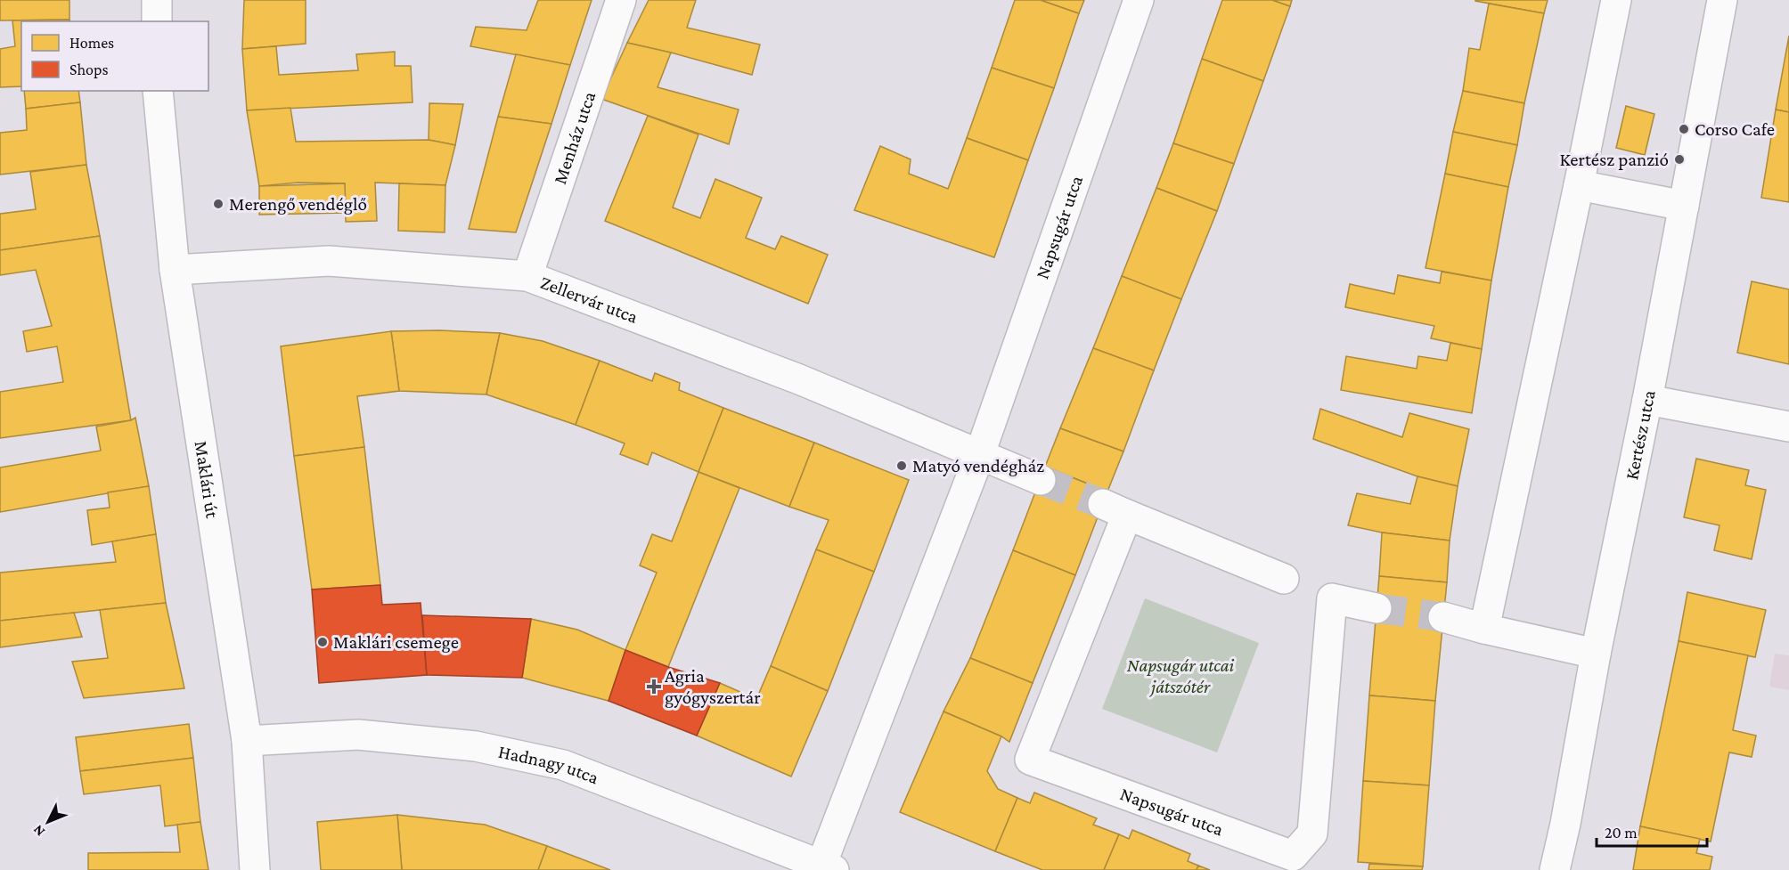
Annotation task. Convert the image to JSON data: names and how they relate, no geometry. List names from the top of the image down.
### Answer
{
  "streets": {
    "street": [
      "Menház utca",
      "Napsugár utca",
      "Zellervár utca",
      "Kertész utca",
      "Maklári út",
      "Hadnagy utca"
    ]
  },
  "crossings": [
    ["Menház utca", "Zellervár utca"],
    ["Napsugár utca", "Zellervár utca"],
    ["Napsugár utca", "Hadnagy utca"],
    ["Zellervár utca", "Maklári út"],
    ["Maklári út", "Hadnagy utca"]
  ],
  "parks": ["Napsugár utcai játszótér"],
  "places": {
    "other": [
      "Corso Cafe",
      "Kertész panzió",
      "Merengő vendéglő",
      "Matyó vendégház",
      "Maklári csemege"
    ],
    "health": ["Agria gyógyszertár"]
  },
  "legend": ["Homes", "Shops"],
  "scale_bar": "20 m",
  "north": "bottom left"
}
